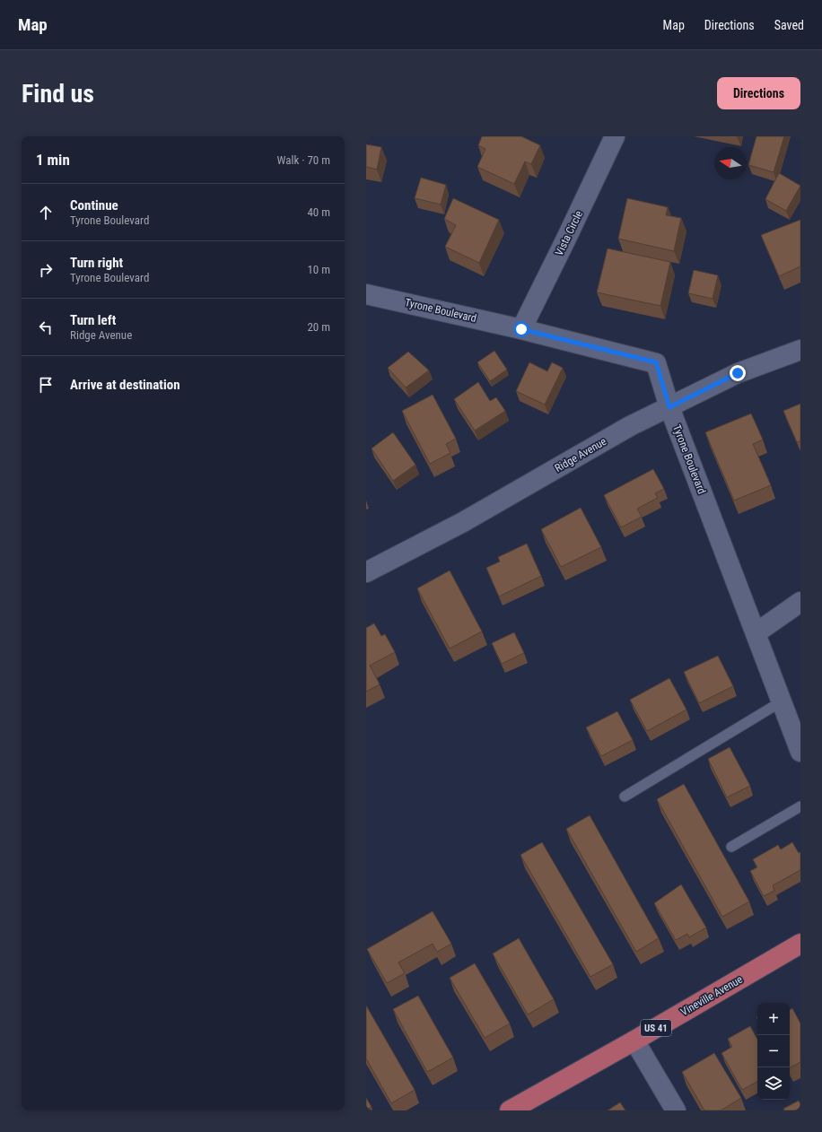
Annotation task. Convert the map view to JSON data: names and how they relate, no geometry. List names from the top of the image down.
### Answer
{
  "streets": {
    "main road": ["Vineville Avenue", "US 41"],
    "street": ["Vista Circle", "Tyrone Boulevard", "Ridge Avenue"]
  },
  "crossings": [
    ["Vista Circle", "Tyrone Boulevard"],
    ["Tyrone Boulevard", "Ridge Avenue"]
  ],
  "north": "left",
  "page": {
    "header": "Map",
    "nav": ["Map", "Directions", "Saved"],
    "buttons": "Directions",
    "title": "Find us",
    "heading": ["1 min", "Walk · 70 m"],
    "list": [
      ["Continue", "Tyrone Boulevard", "40 m"],
      ["Turn right", "Tyrone Boulevard", "10 m"],
      ["Turn left", "Ridge Avenue", "20 m"],
      "Arrive at destination"
    ],
    "map_buttons": ["+", "−"]
  }
}
